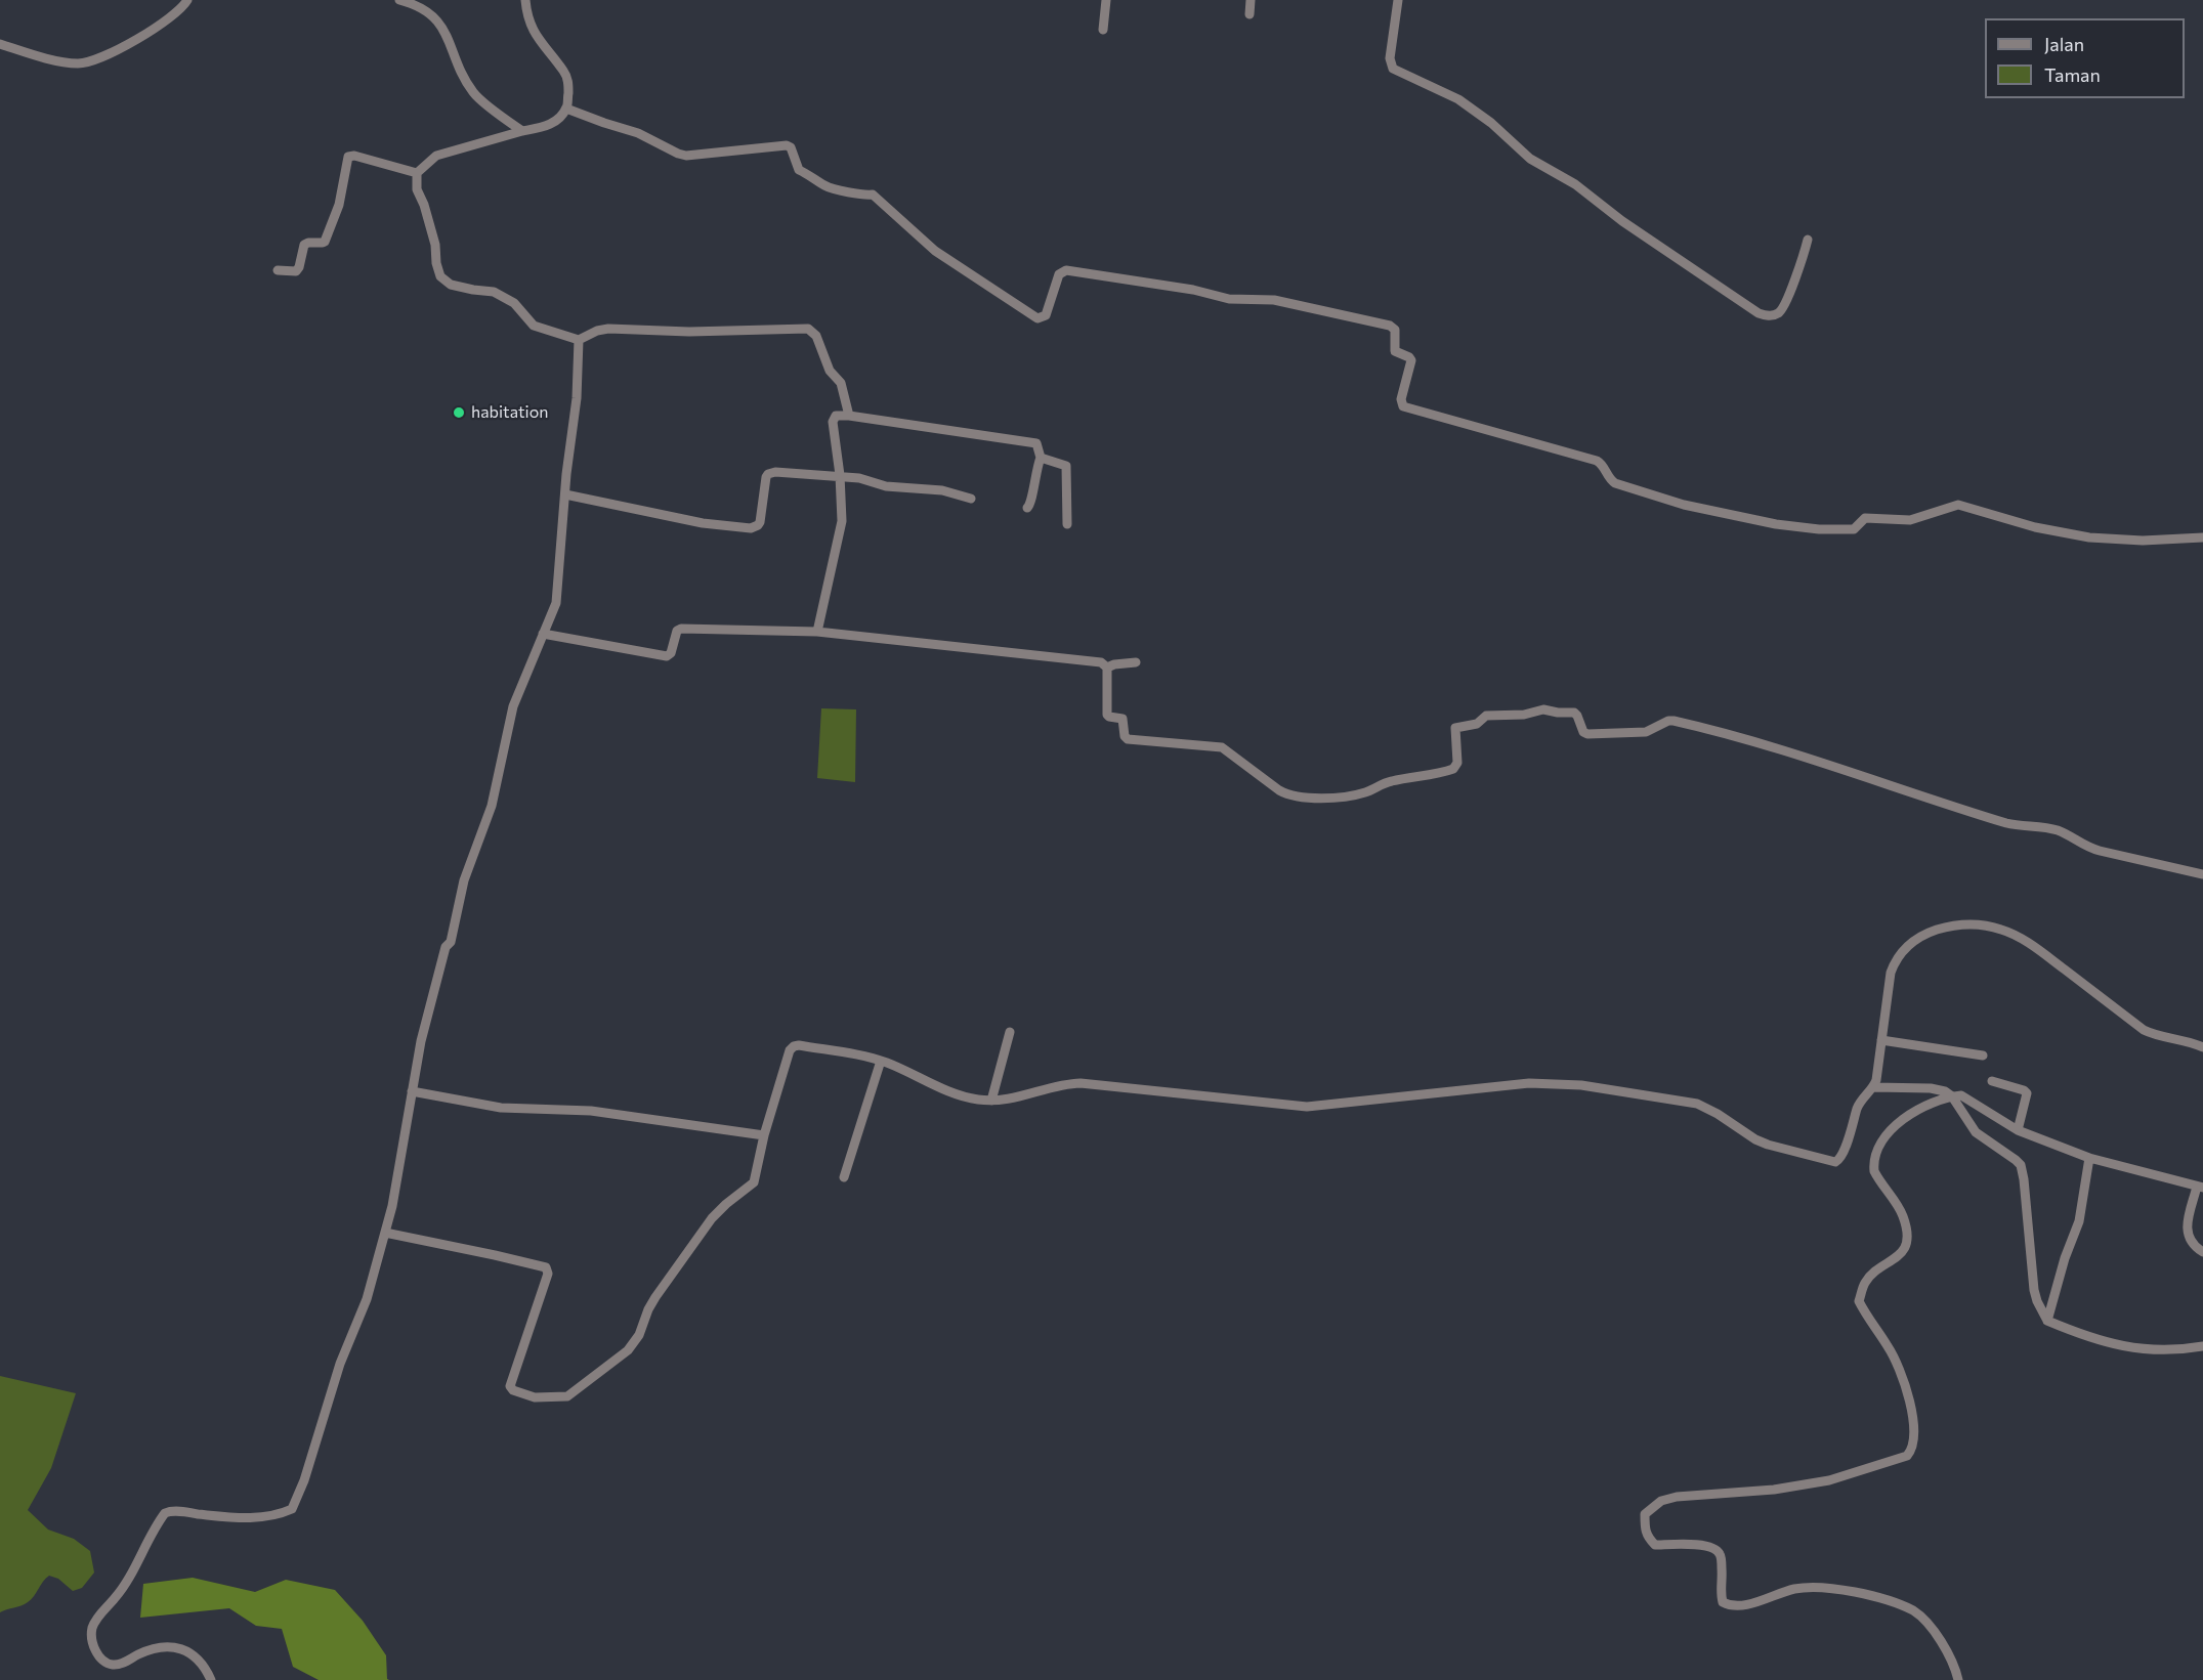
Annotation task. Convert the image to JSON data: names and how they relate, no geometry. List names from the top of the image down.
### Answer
{
  "places": ["habitation"],
  "legend": ["Jalan", "Taman"]
}
